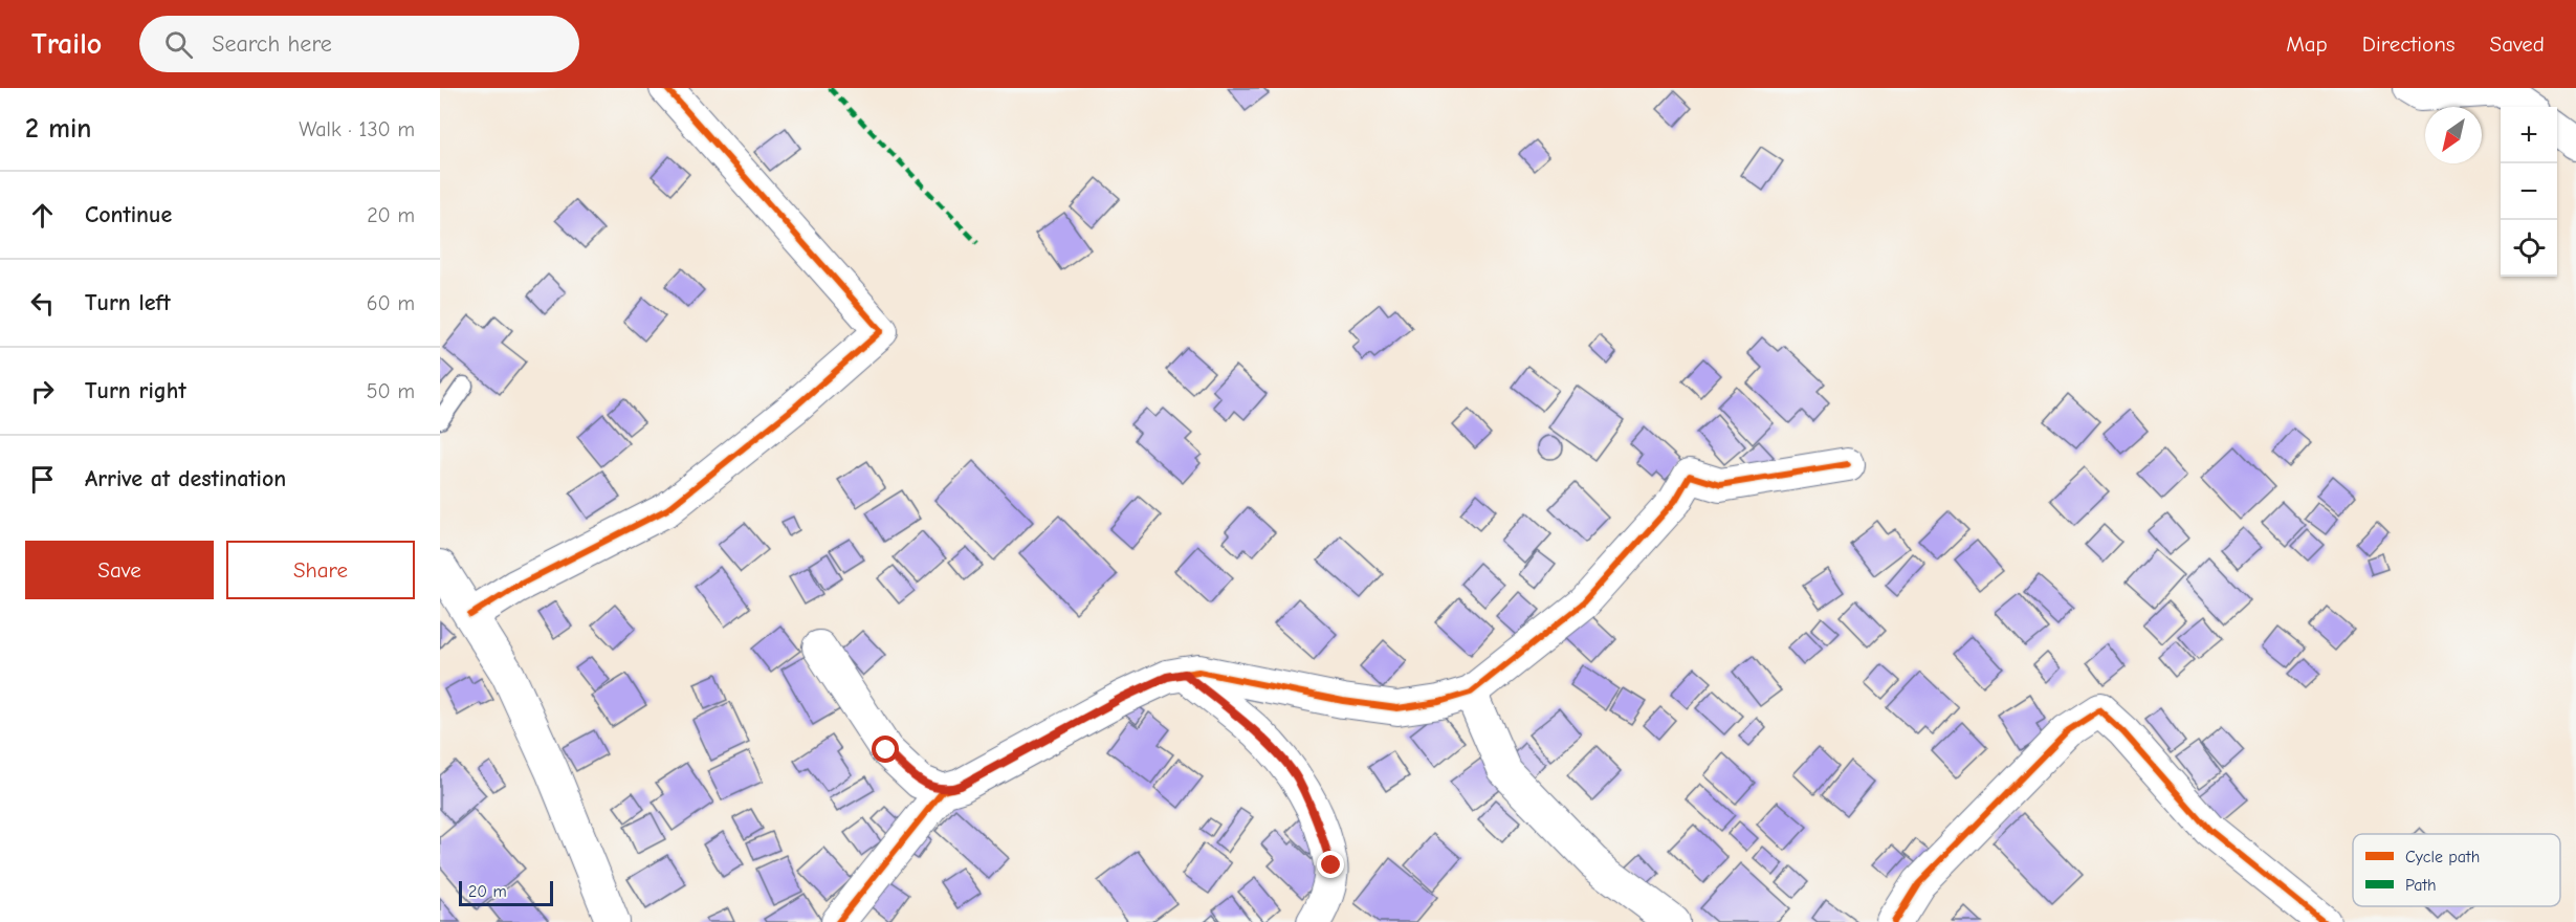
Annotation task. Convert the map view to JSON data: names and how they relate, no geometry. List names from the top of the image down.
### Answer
{
  "legend": ["Cycle path", "Path"],
  "scale_bar": "20 m",
  "north": "bottom left",
  "page": {
    "header": "Trailo",
    "search": "Search here",
    "nav": ["Map", "Directions", "Saved"],
    "heading": ["2 min", "Walk · 130 m"],
    "map_buttons": ["+", "−"],
    "list": [
      ["Continue", "20 m"],
      ["Turn left", "60 m"],
      ["Turn right", "50 m"],
      "Arrive at destination"
    ],
    "buttons": ["Save", "Share"],
    "scale": "20 m"
  }
}
